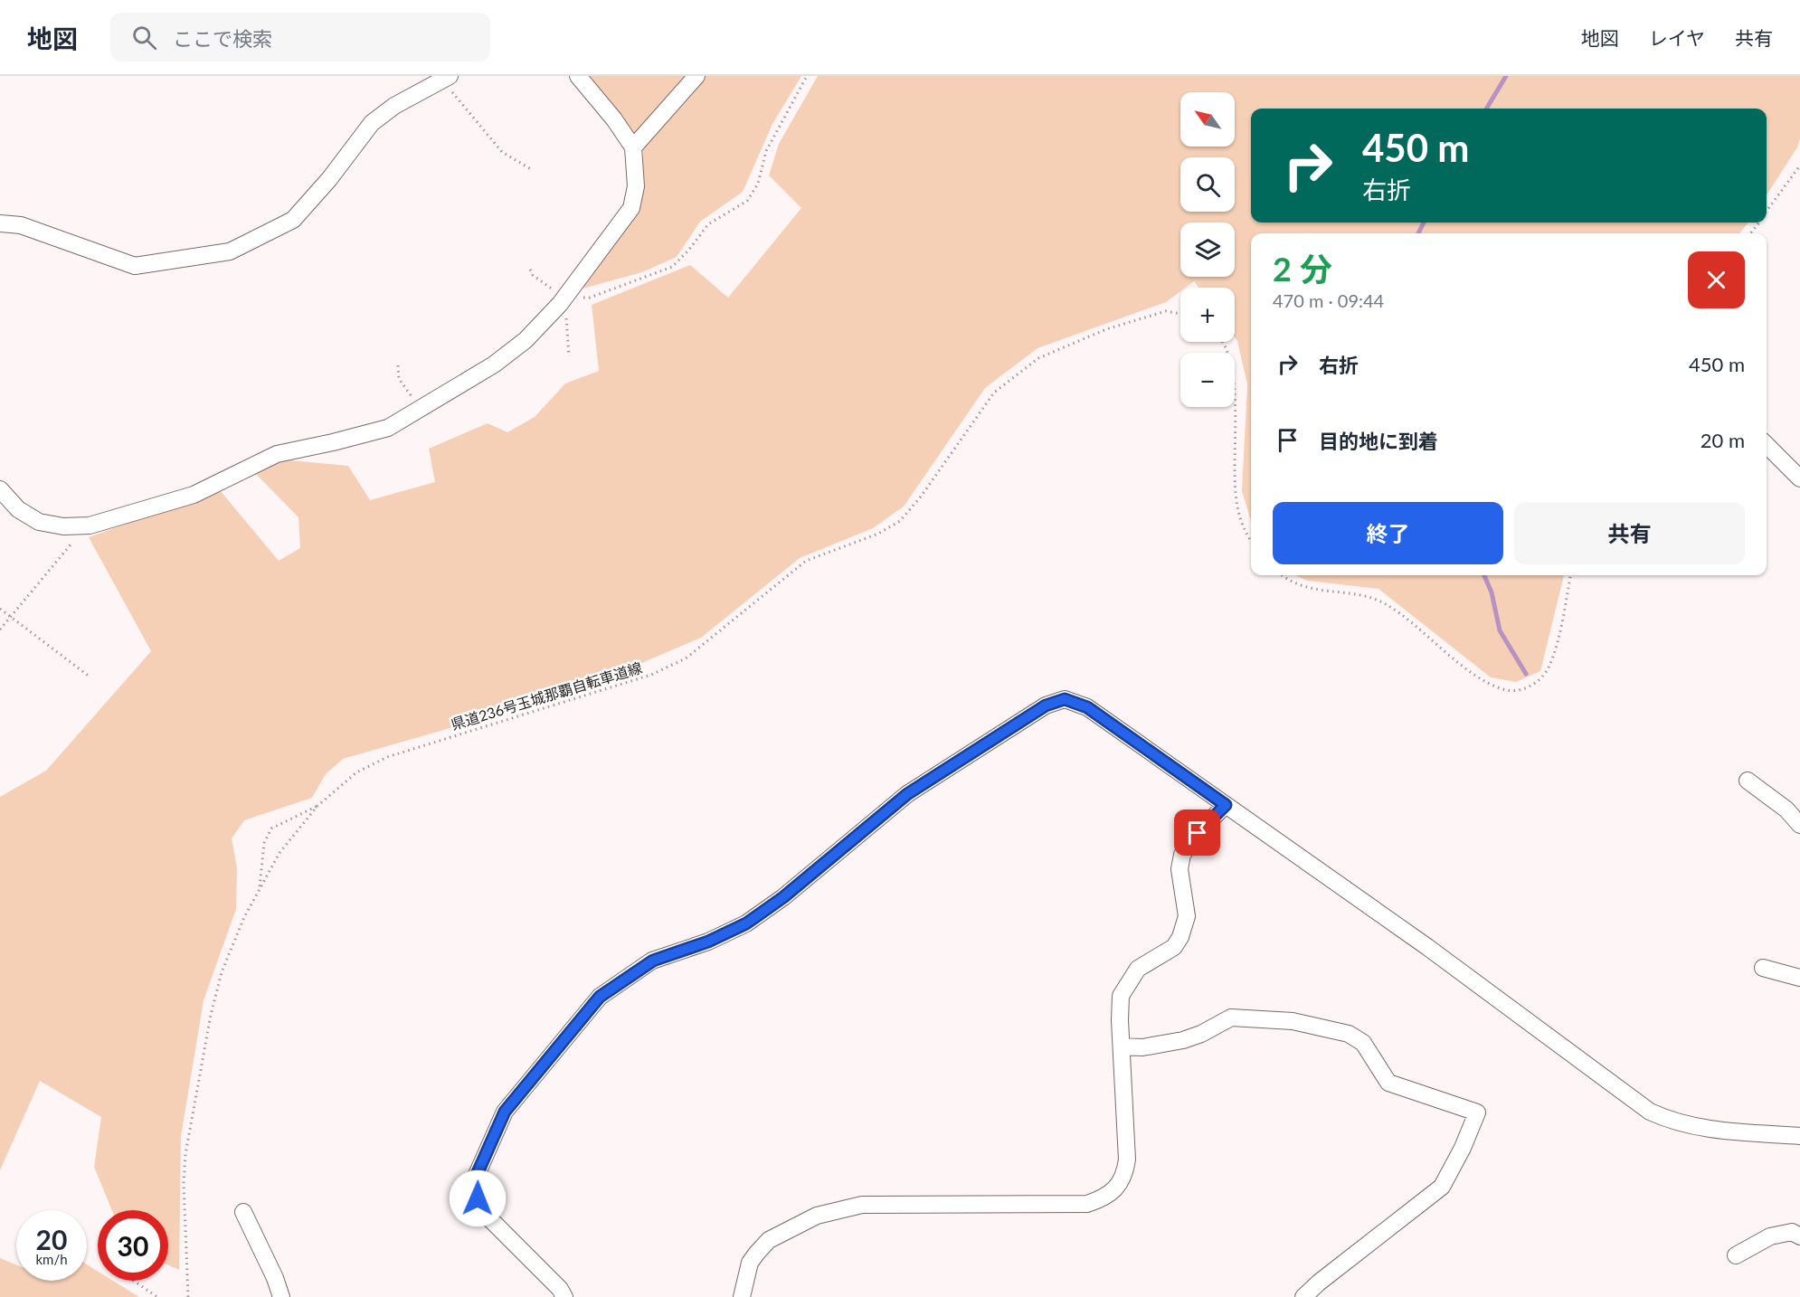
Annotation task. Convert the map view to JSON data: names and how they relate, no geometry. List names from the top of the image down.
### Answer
{
  "streets": {
    "path": ["県道236号玉城那覇自転車道線"]
  },
  "north": "top left",
  "page": {
    "header": "地図",
    "search": "ここで検索",
    "nav": ["地図", "レイヤ", "共有"],
    "map_buttons": ["+", "−"],
    "turn": ["450 m", "右折"],
    "heading": ["2 分", "470 m · 09:44"],
    "list": [
      {
        "name": "右折",
        "value": "450 m"
      },
      {
        "name": "目的地に到着",
        "value": "20 m"
      }
    ],
    "buttons": ["終了", "共有"],
    "speed": "20 km/h",
    "limit": "30"
  }
}
